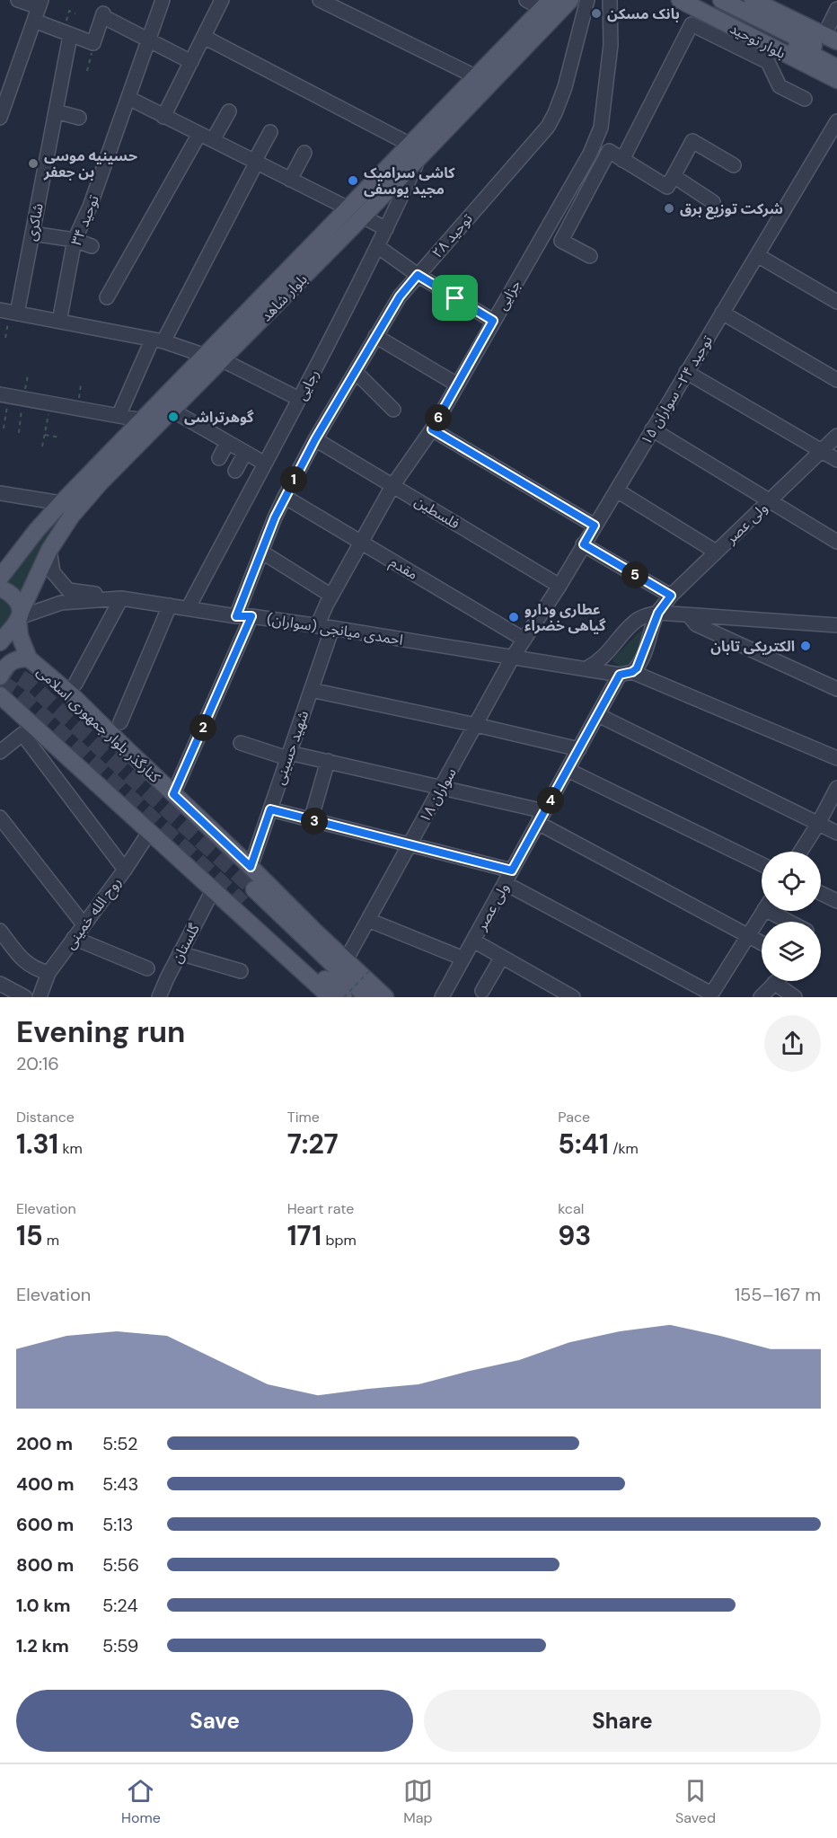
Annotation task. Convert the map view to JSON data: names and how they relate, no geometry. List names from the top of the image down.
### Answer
{
  "streets": {
    "main road": ["بلوار توحید", "بلوار شاهد", "کنارگذر بلوار جمهوری اسلامی"],
    "street": [
      "توحید ۳۴",
      "شاکری",
      "توحید ۲۸",
      "جزایی",
      "رجایی",
      "توحید ۲۴- سواران ۱۵",
      "فلسطین",
      "ولی عصر",
      "مقدم",
      "احمدی میانجی (سواران)",
      "شهید حسینی",
      "سواران ۱۸",
      "روح الله خمینی",
      "گلستان"
    ]
  },
  "crossings": [
    ["توحید ۲۸", "فلسطین"],
    ["توحید ۲۸", "مقدم"],
    ["توحید ۲۸", "احمدی میانجی (سواران)"],
    ["جزایی", "فلسطین"],
    ["جزایی", "مقدم"],
    ["جزایی", "احمدی میانجی (سواران)"],
    ["بلوار شاهد", "رجایی"],
    ["بلوار شاهد", "احمدی میانجی (سواران)"],
    ["بلوار شاهد", "کنارگذر بلوار جمهوری اسلامی"],
    ["رجایی", "احمدی میانجی (سواران)"],
    ["توحید ۲۴- سواران ۱۵", "فلسطین"],
    ["توحید ۲۴- سواران ۱۵", "مقدم"],
    ["توحید ۲۴- سواران ۱۵", "احمدی میانجی (سواران)"],
    ["توحید ۲۴- سواران ۱۵", "سواران ۱۸"],
    ["ولی عصر", "احمدی میانجی (سواران)"],
    ["احمدی میانجی (سواران)", "کنارگذر بلوار جمهوری اسلامی"],
    ["احمدی میانجی (سواران)", "شهید حسینی"],
    ["احمدی میانجی (سواران)", "سواران ۱۸"],
    ["کنارگذر بلوار جمهوری اسلامی", "شهید حسینی"],
    ["کنارگذر بلوار جمهوری اسلامی", "سواران ۱۸"]
  ],
  "places": [
    "بانک مسکن",
    "حسینیه موسی بن جعفر",
    "کاشی سرامیک مجید یوسفی",
    "شرکت توزیع برق",
    "گوهرتراشی",
    "عطاری ودارو گیاهی خضراء",
    "الکتریکی تابان"
  ],
  "page": {
    "pins": [
      "6",
      "1",
      "5",
      "2",
      "4",
      "3"
    ],
    "heading": ["Evening run", "20:16"],
    "stats": [
      ["Distance", "1.31 km"],
      ["Time", "7:27"],
      ["Pace", "5:41 /km"],
      ["Elevation", "15 m"],
      ["Heart rate", "171 bpm"],
      ["kcal", "93"]
    ],
    "chart": ["Elevation", "155–167 m"],
    "list": [
      {
        "name": "200 m",
        "note": "5:52"
      },
      {
        "name": "400 m",
        "note": "5:43"
      },
      {
        "name": "600 m",
        "note": "5:13"
      },
      {
        "name": "800 m",
        "note": "5:56"
      },
      {
        "name": "1.0 km",
        "note": "5:24"
      },
      {
        "name": "1.2 km",
        "note": "5:59"
      }
    ],
    "buttons": ["Save", "Share"],
    "tabs": ["Home", "Map", "Saved"]
  }
}
